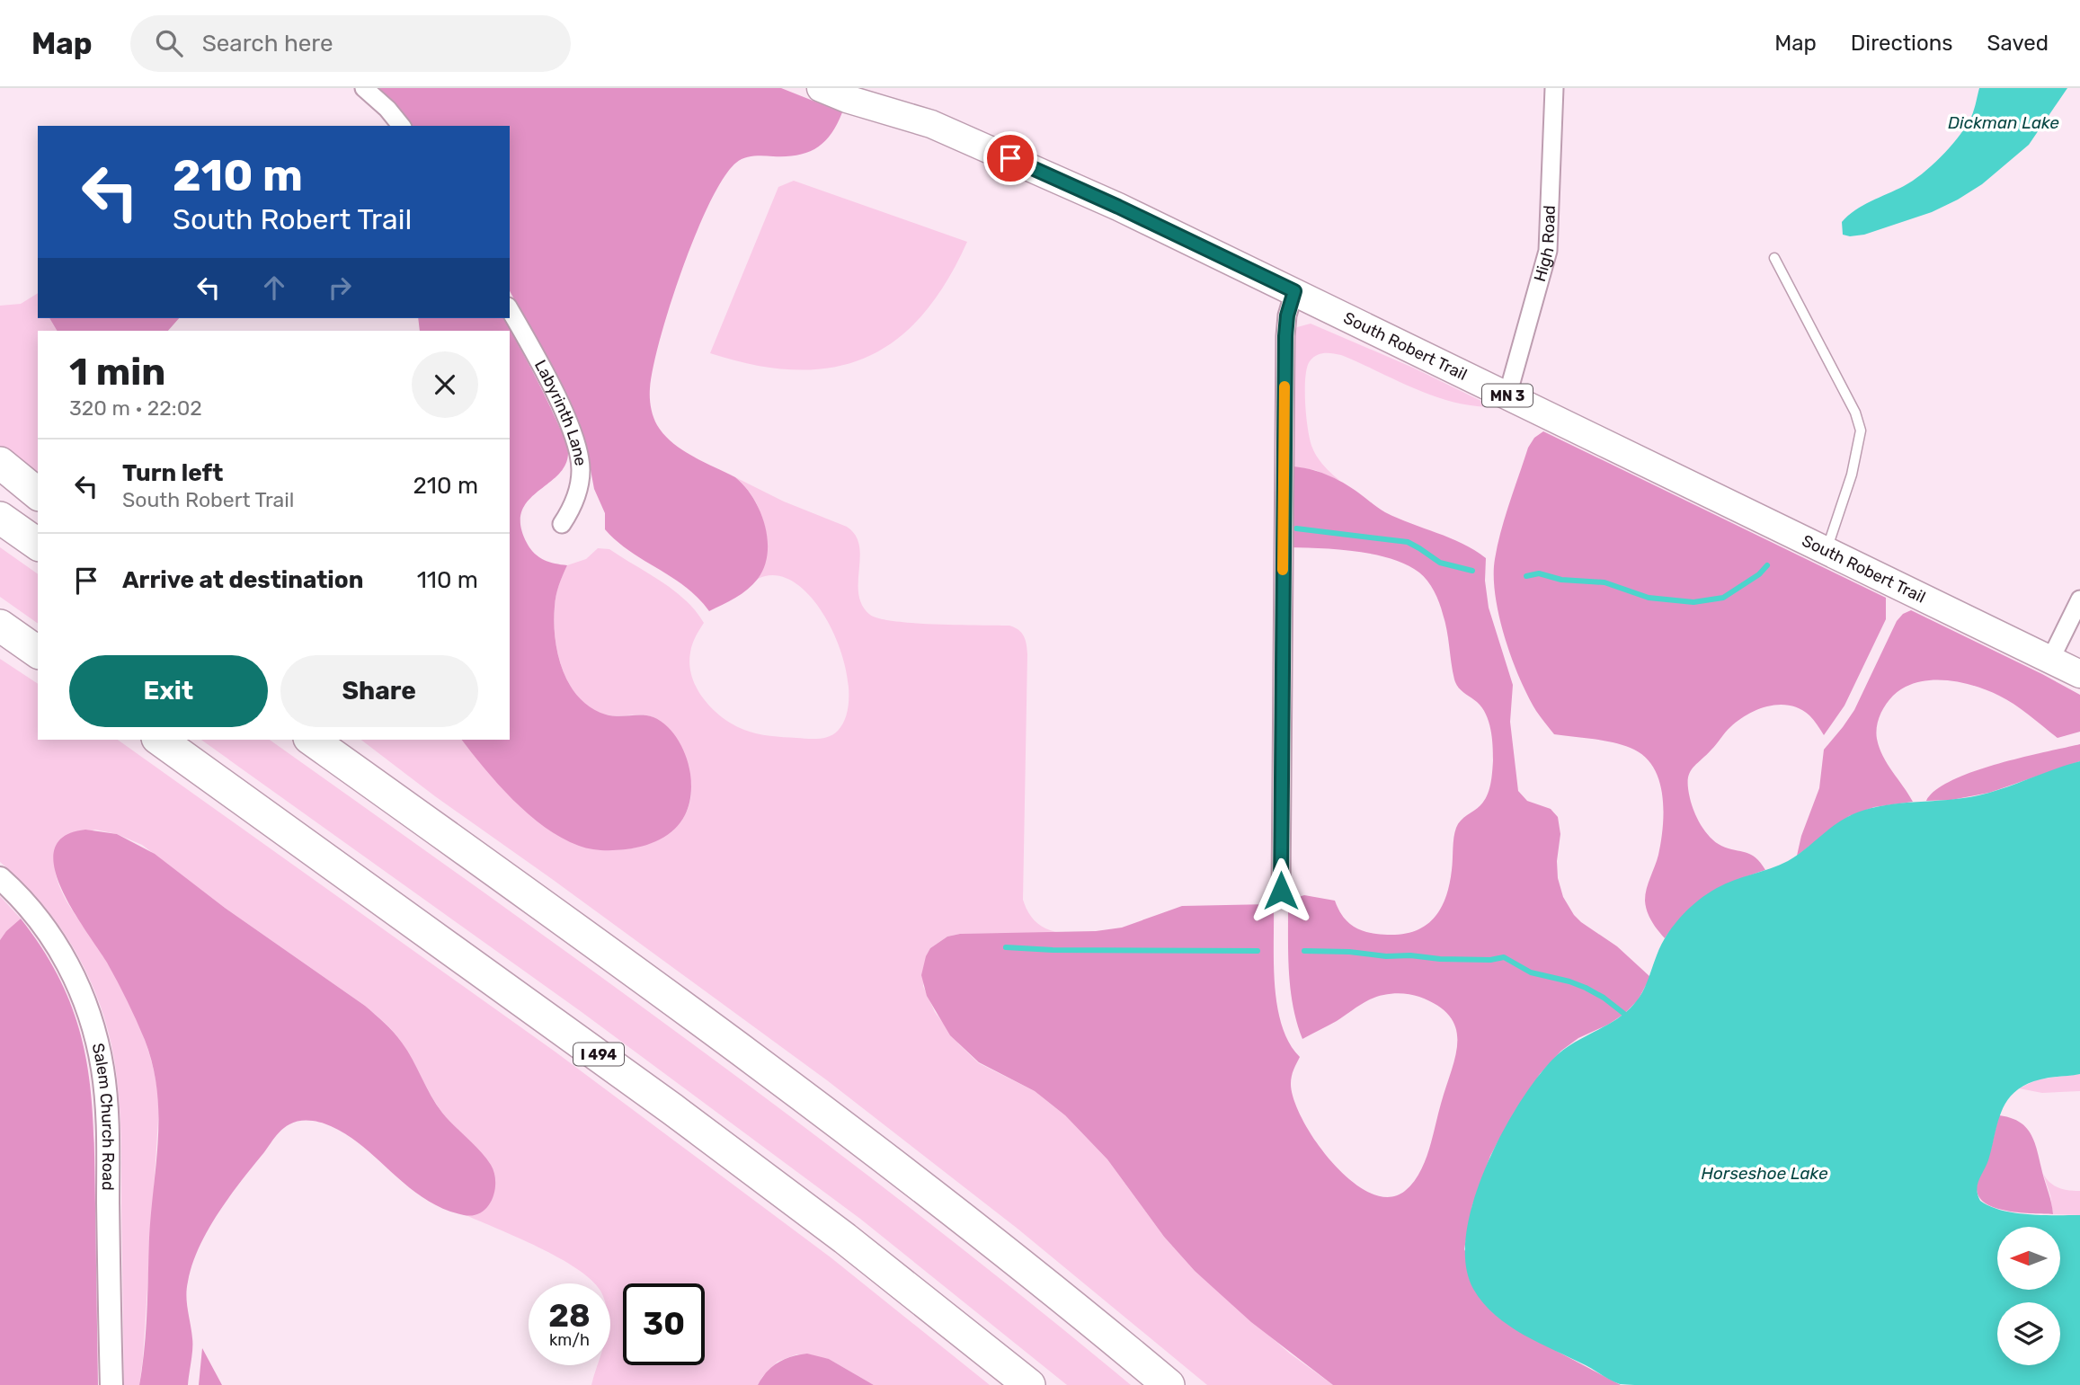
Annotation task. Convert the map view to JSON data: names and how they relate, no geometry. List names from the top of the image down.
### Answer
{
  "streets": {
    "highway": ["I 494"],
    "main road": ["South Robert Trail", "MN 3"],
    "street": ["High Road", "Labyrinth Lane", "Salem Church Road"]
  },
  "crossings": [
    ["High Road", "South Robert Trail"]
  ],
  "water": ["Dickman Lake", "Horseshoe Lake"],
  "north": "left",
  "page": {
    "header": "Map",
    "search": "Search here",
    "nav": ["Map", "Directions", "Saved"],
    "turn": ["210 m", "South Robert Trail"],
    "heading": ["1 min", "320 m · 22:02"],
    "list": [
      {
        "name": "Turn left",
        "note": "South Robert Trail",
        "value": "210 m"
      },
      {
        "name": "Arrive at destination",
        "value": "110 m"
      }
    ],
    "buttons": ["Exit", "Share"],
    "speed": "28 km/h",
    "limit": "30"
  }
}
